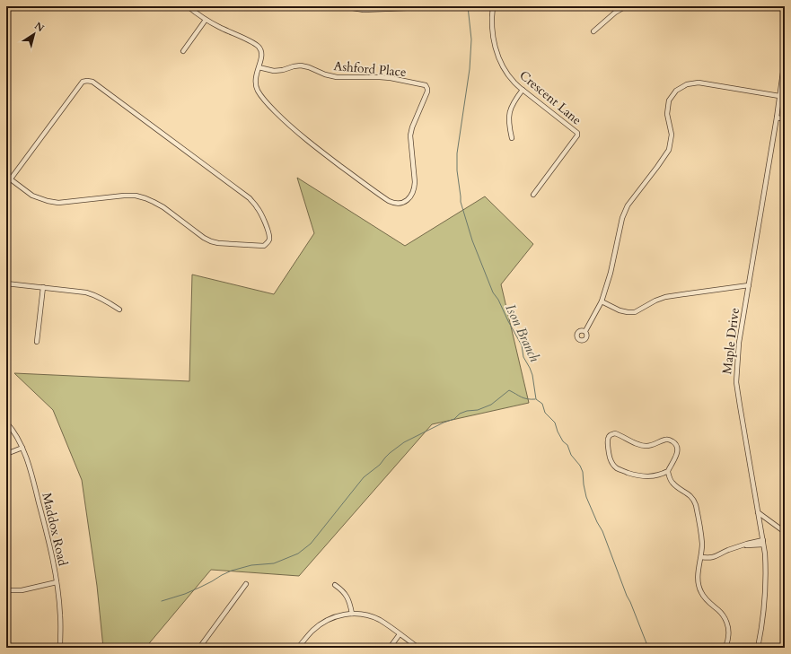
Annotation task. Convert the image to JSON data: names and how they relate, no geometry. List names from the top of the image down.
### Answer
{
  "streets": {
    "street": [
      "Ashford Place",
      "Crescent Lane",
      "Maple Drive",
      "Maddox Road"
    ]
  },
  "water": ["Ison Branch"],
  "north": "top right"
}
